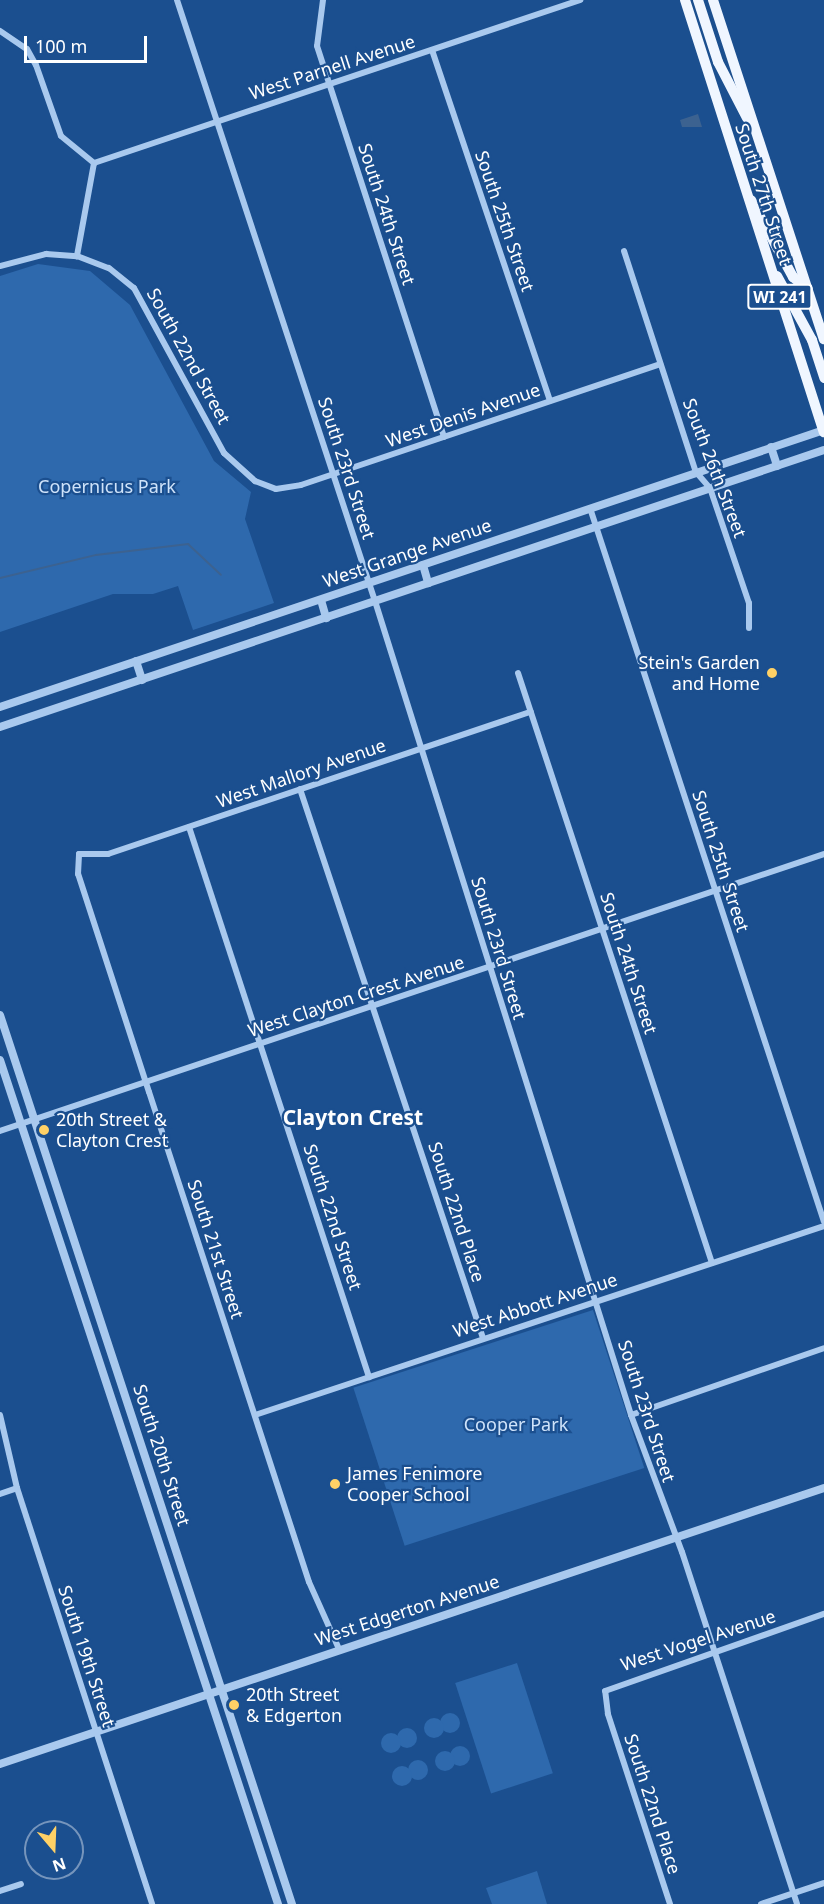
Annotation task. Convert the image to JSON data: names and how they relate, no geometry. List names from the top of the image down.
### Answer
{
  "streets": {
    "main road": ["South 27th Street", "WI 241"],
    "street": [
      "West Parnell Avenue",
      "South 24th Street",
      "South 25th Street",
      "South 22nd Street",
      "West Denis Avenue",
      "South 23rd Street",
      "South 26th Street",
      "West Grange Avenue",
      "West Mallory Avenue",
      "West Clayton Crest Avenue",
      "South 22nd Place",
      "South 21st Street",
      "West Abbott Avenue",
      "South 20th Street",
      "West Edgerton Avenue",
      "West Vogel Avenue",
      "South 19th Street"
    ]
  },
  "crossings": [
    ["West Parnell Avenue", "South 24th Street"],
    ["West Parnell Avenue", "South 25th Street"],
    ["West Parnell Avenue", "South 23rd Street"],
    ["South 27th Street", "West Grange Avenue"],
    ["South 24th Street", "West Denis Avenue"],
    ["South 24th Street", "West Mallory Avenue"],
    ["South 24th Street", "West Clayton Crest Avenue"],
    ["South 24th Street", "West Abbott Avenue"],
    ["South 25th Street", "West Denis Avenue"],
    ["South 25th Street", "West Grange Avenue"],
    ["South 25th Street", "West Clayton Crest Avenue"],
    ["South 25th Street", "West Abbott Avenue"],
    ["South 22nd Street", "West Denis Avenue"],
    ["South 22nd Street", "West Mallory Avenue"],
    ["South 22nd Street", "West Clayton Crest Avenue"],
    ["South 22nd Street", "West Abbott Avenue"],
    ["West Denis Avenue", "South 23rd Street"],
    ["West Denis Avenue", "South 26th Street"],
    ["South 23rd Street", "West Grange Avenue"],
    ["South 23rd Street", "West Mallory Avenue"],
    ["South 23rd Street", "West Clayton Crest Avenue"],
    ["South 23rd Street", "West Abbott Avenue"],
    ["South 23rd Street", "West Edgerton Avenue"],
    ["South 23rd Street", "West Vogel Avenue"],
    ["South 26th Street", "West Grange Avenue"],
    ["West Mallory Avenue", "South 22nd Place"],
    ["West Mallory Avenue", "South 21st Street"],
    ["West Clayton Crest Avenue", "South 22nd Place"],
    ["West Clayton Crest Avenue", "South 21st Street"],
    ["West Clayton Crest Avenue", "South 20th Street"],
    ["South 22nd Place", "West Abbott Avenue"],
    ["South 22nd Place", "West Vogel Avenue"],
    ["South 21st Street", "West Abbott Avenue"],
    ["South 21st Street", "West Edgerton Avenue"],
    ["South 20th Street", "West Edgerton Avenue"],
    ["West Edgerton Avenue", "South 19th Street"]
  ],
  "districts": ["Clayton Crest"],
  "parks": ["Copernicus Park", "Cooper Park"],
  "places": [
    "Stein's Garden and Home",
    "20th Street & Clayton Crest",
    "James Fenimore Cooper School",
    "20th Street & Edgerton"
  ],
  "scale_bar": "100 m",
  "north": "bottom"
}
